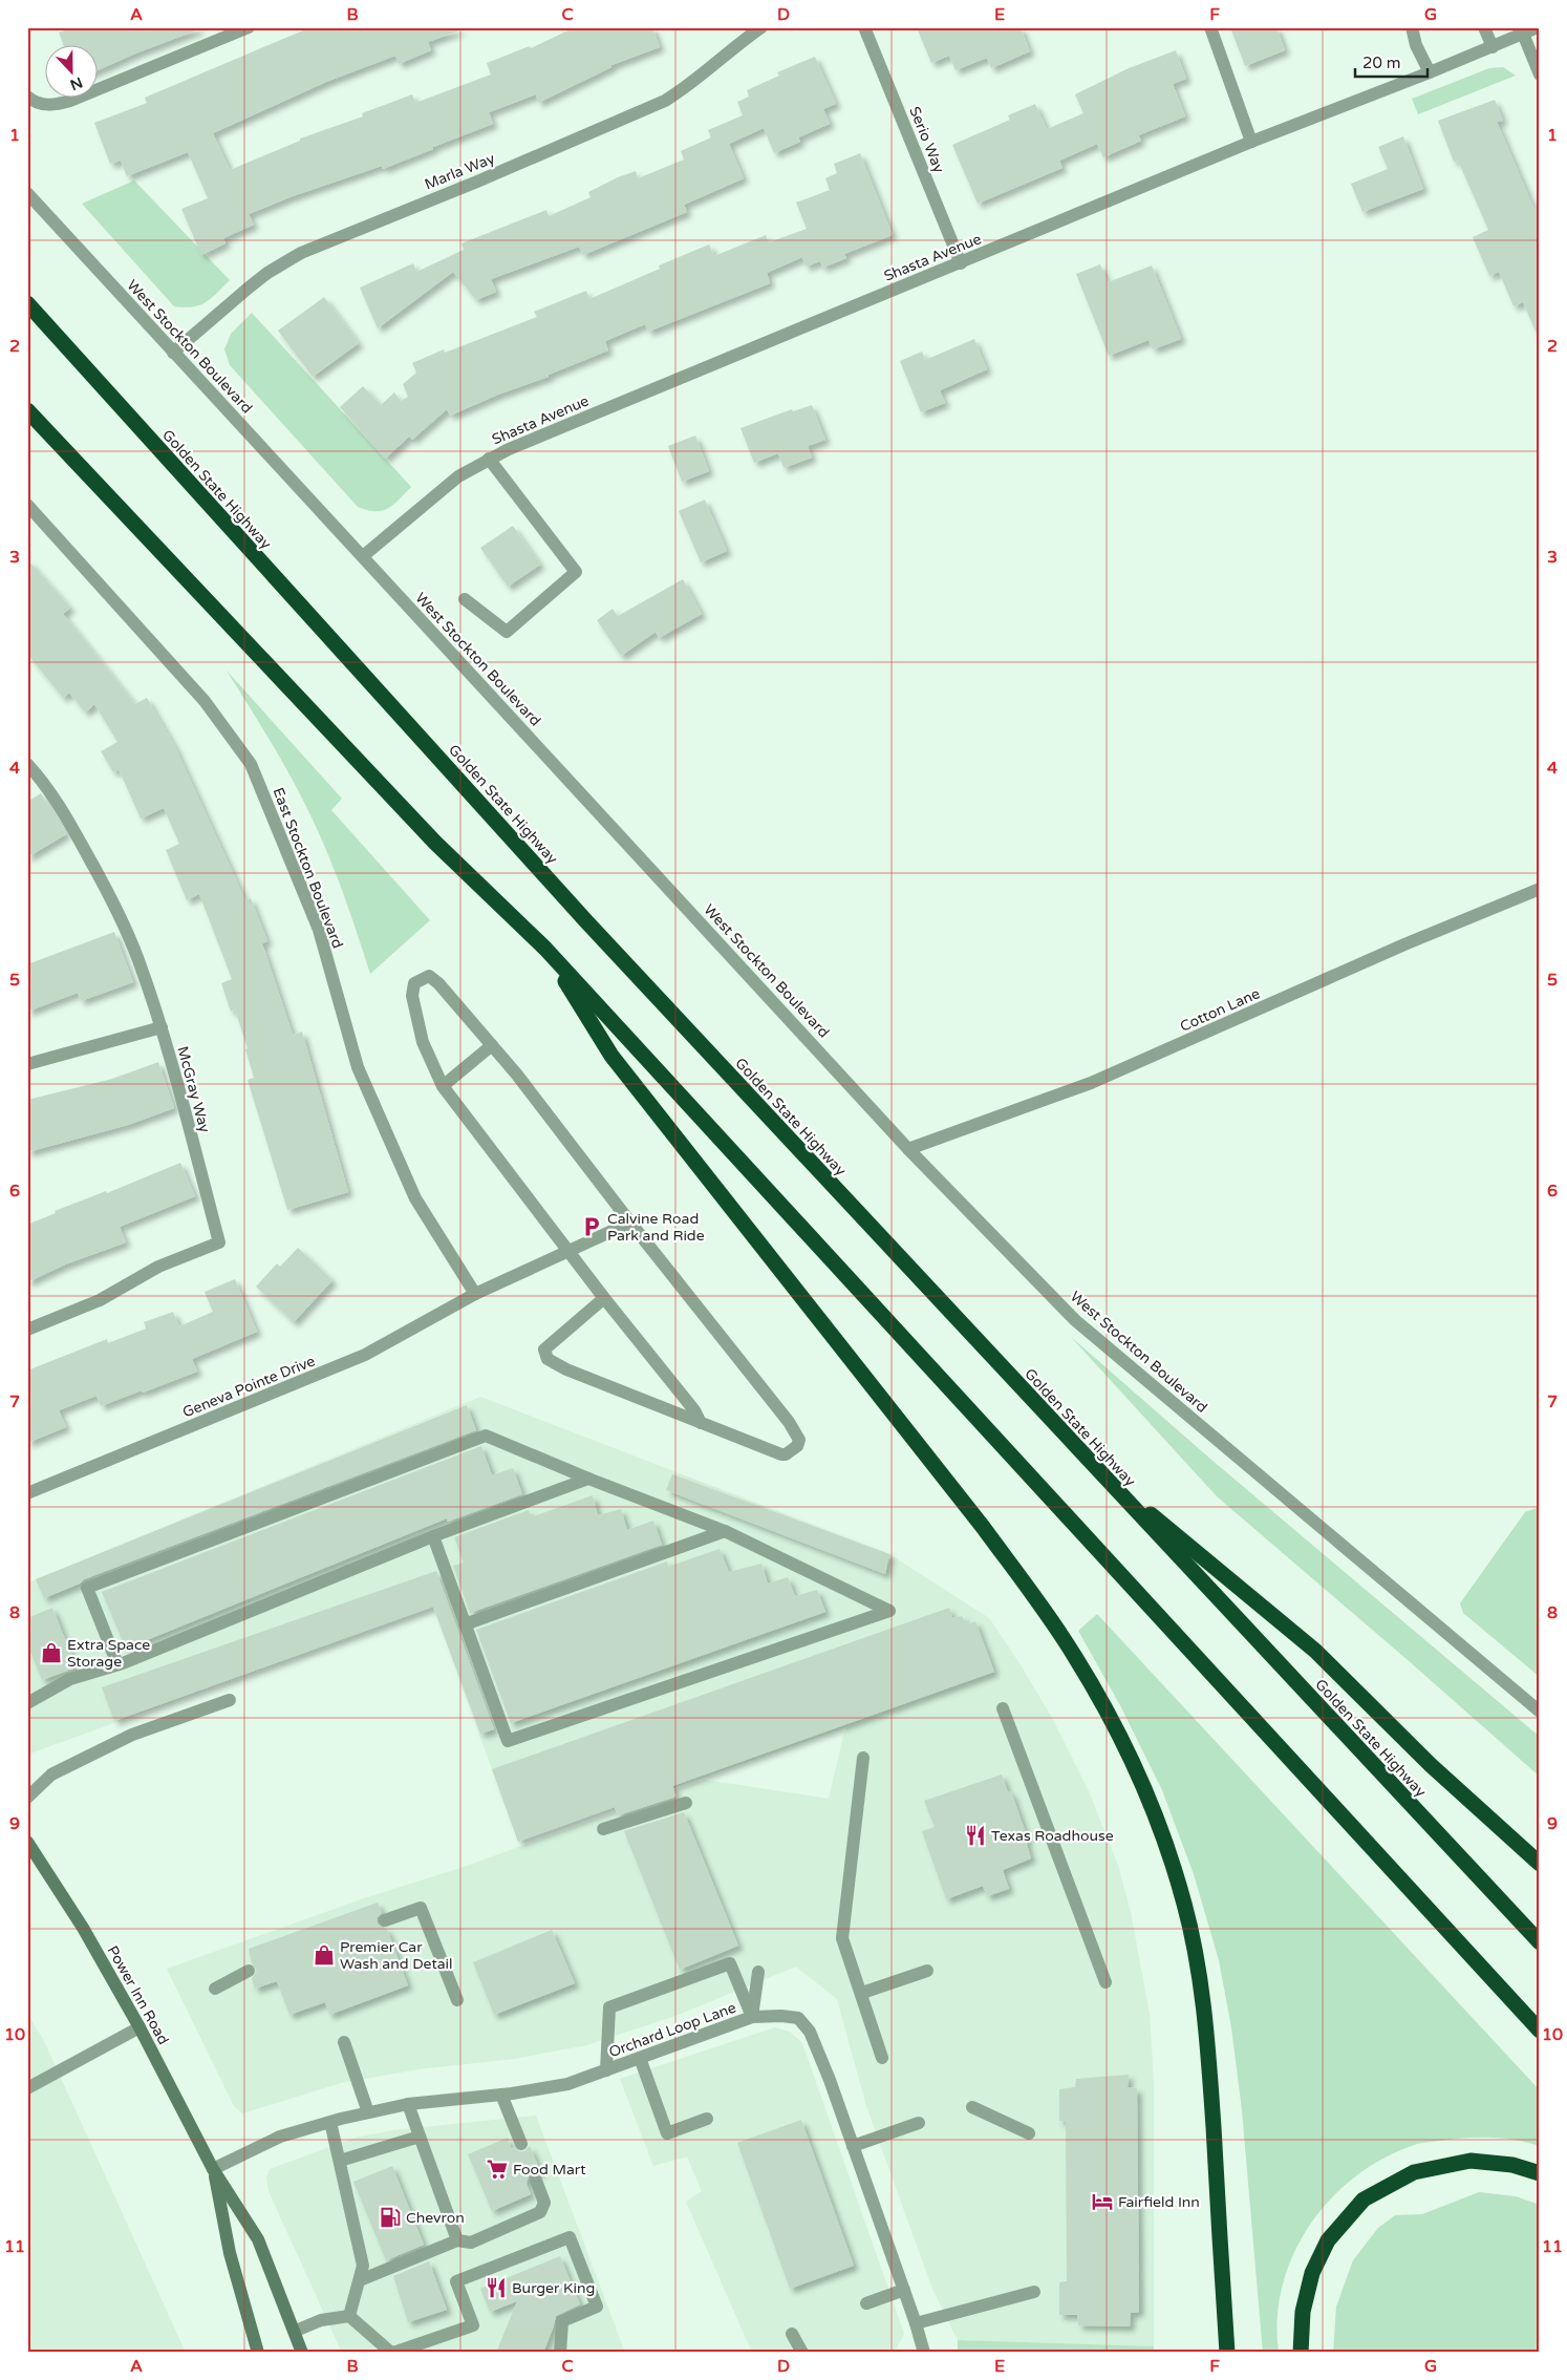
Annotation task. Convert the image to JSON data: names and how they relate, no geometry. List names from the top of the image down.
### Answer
{
  "streets": {
    "highway": ["Golden State Highway"],
    "main road": ["Power Inn Road"],
    "street": [
      "Serio Way",
      "Marla Way",
      "Shasta Avenue",
      "West Stockton Boulevard",
      "East Stockton Boulevard",
      "Cotton Lane",
      "McGray Way",
      "Geneva Pointe Drive",
      "Orchard Loop Lane"
    ]
  },
  "crossings": [
    ["Serio Way", "Shasta Avenue"],
    ["Marla Way", "West Stockton Boulevard"],
    ["Shasta Avenue", "West Stockton Boulevard"],
    ["West Stockton Boulevard", "Cotton Lane"],
    ["East Stockton Boulevard", "Geneva Pointe Drive"],
    ["Power Inn Road", "Orchard Loop Lane"]
  ],
  "places": {
    "parking": ["Calvine Road Park and Ride"],
    "shop": ["Extra Space Storage", "Premier Car Wash and Detail"],
    "restaurant": ["Texas Roadhouse", "Burger King"],
    "supermarket": ["Food Mart"],
    "hotel": ["Fairfield Inn"],
    "fuel station": ["Chevron"]
  },
  "scale_bar": "20 m",
  "north": "bottom",
  "grid": {
    "columns": [
      "A",
      "B",
      "C",
      "D",
      "E",
      "F",
      "G"
    ],
    "rows": [
      "1",
      "2",
      "3",
      "4",
      "5",
      "6",
      "7",
      "8",
      "9",
      "10",
      "11"
    ]
  }
}
